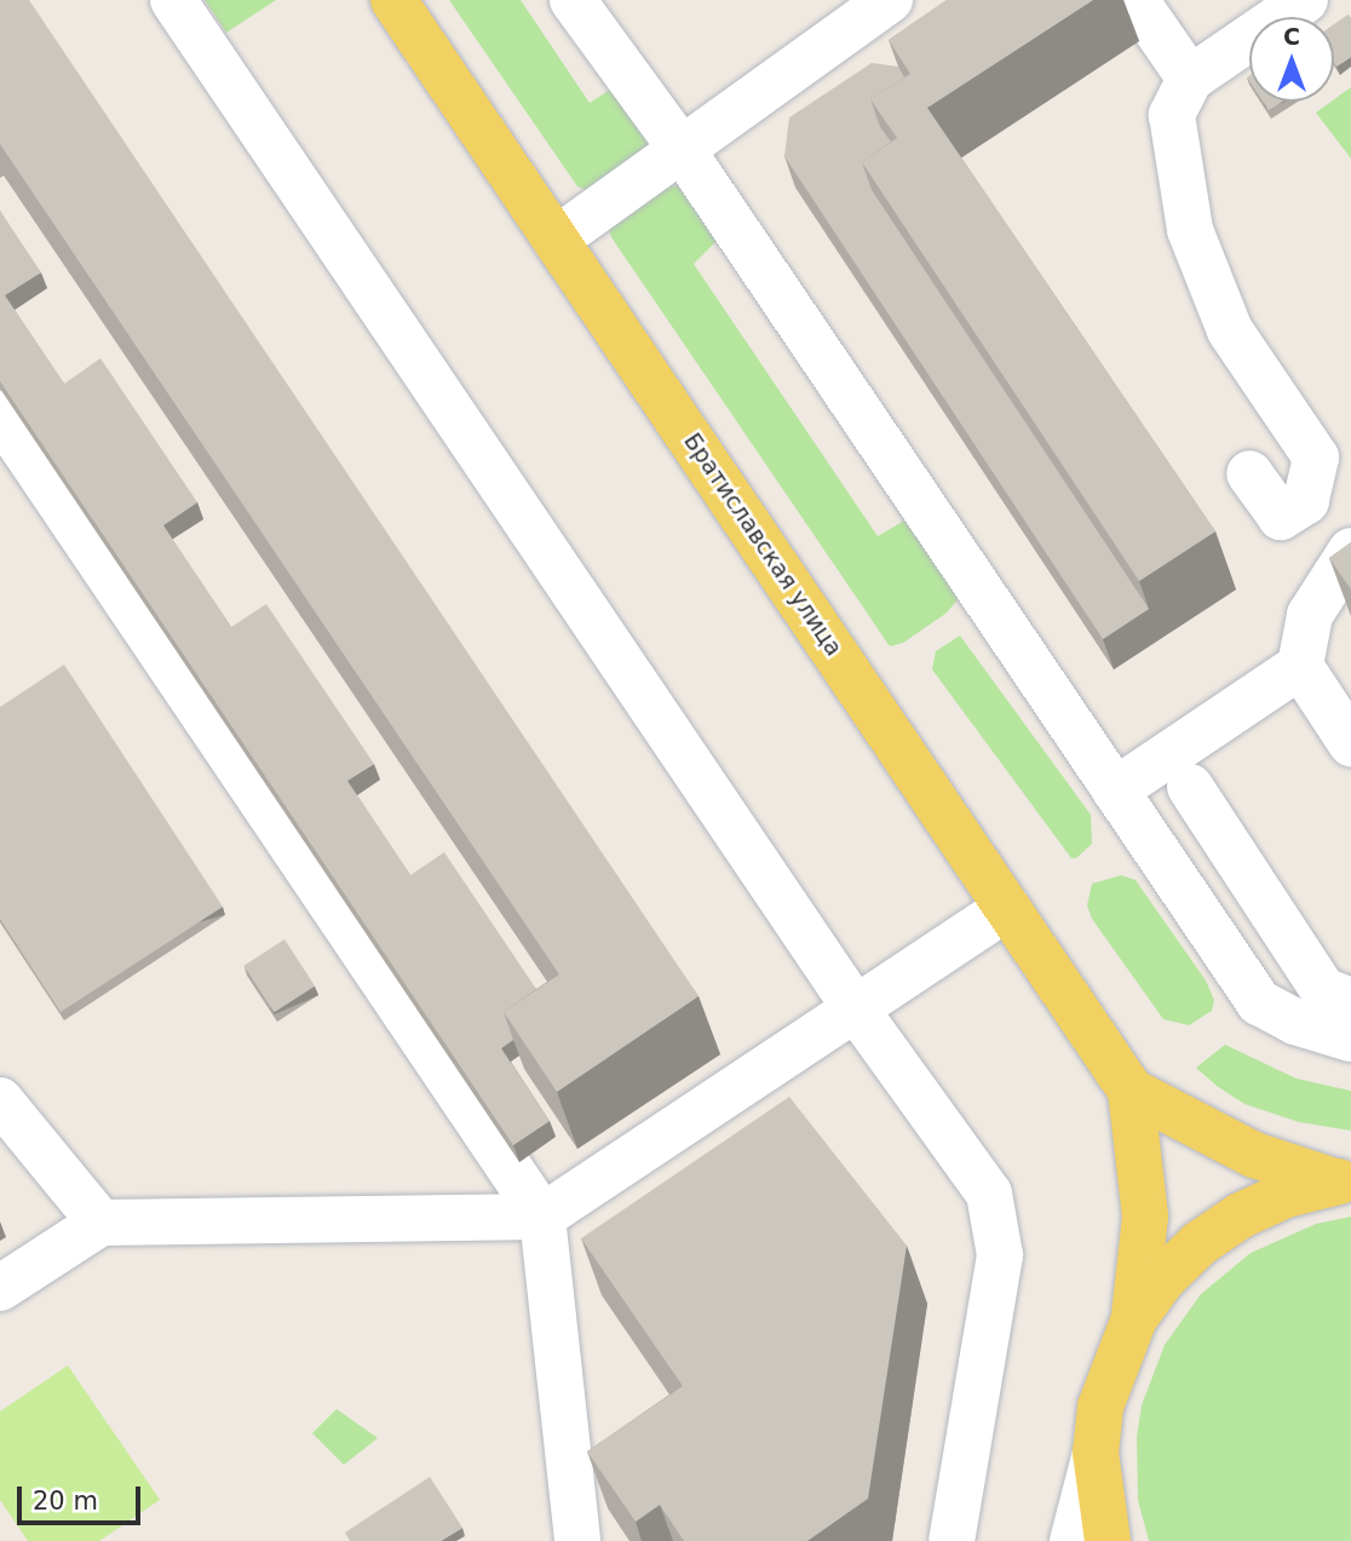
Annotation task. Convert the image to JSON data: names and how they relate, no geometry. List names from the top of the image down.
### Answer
{
  "streets": {
    "main road": ["Братиславская улица"]
  },
  "scale_bar": "20 m",
  "north": "top"
}
